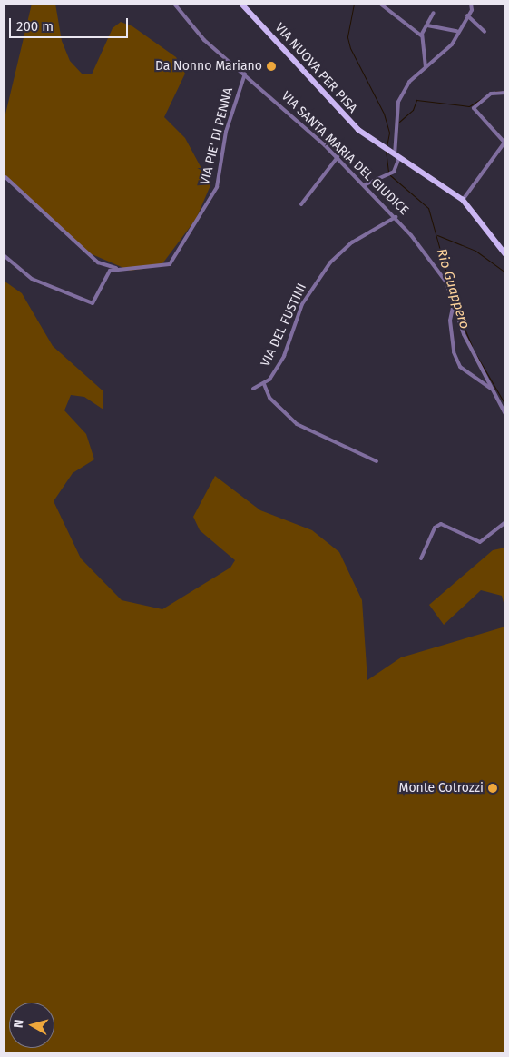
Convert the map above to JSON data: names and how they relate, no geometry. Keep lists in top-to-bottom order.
{
  "streets": {
    "main road": ["VIA NUOVA PER PISA"],
    "street": ["VIA PIE' DI PENNA", "VIA SANTA MARIA DEL GIUDICE", "VIA DEL FUSTINI"]
  },
  "crossings": [
    ["VIA PIE' DI PENNA", "VIA SANTA MARIA DEL GIUDICE"],
    ["VIA SANTA MARIA DEL GIUDICE", "VIA DEL FUSTINI"]
  ],
  "water": ["Rio Guappero"],
  "places": ["Da Nonno Mariano", "Monte Cotrozzi"],
  "scale_bar": "200 m",
  "north": "left"
}
